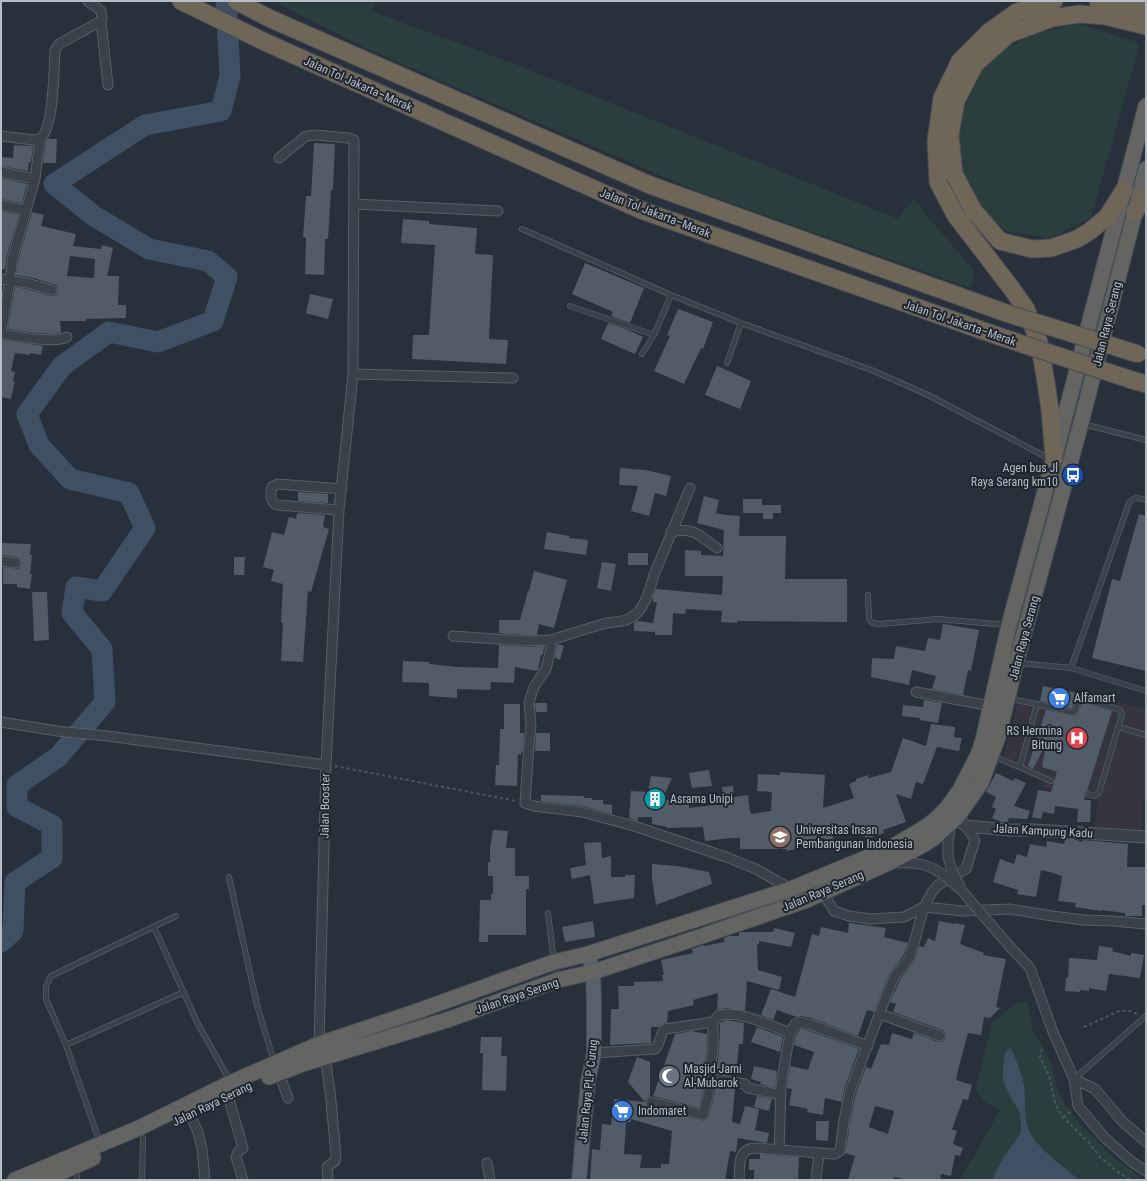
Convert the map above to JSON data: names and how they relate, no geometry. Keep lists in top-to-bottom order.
{
  "streets": {
    "highway": ["Jalan Tol Jakarta–Merak", "Jalan Raya Serang"],
    "main road": ["Jalan Raya PLP Curug"],
    "street": ["Jalan Booster", "Jalan Kampung Kadu"]
  },
  "crossings": [
    ["Jalan Raya Serang", "Jalan Booster"],
    ["Jalan Raya Serang", "Jalan Kampung Kadu"],
    ["Jalan Raya Serang", "Jalan Raya PLP Curug"]
  ],
  "places": {
    "bus stop": ["Agen bus Jl Raya Serang km10"],
    "supermarket": ["Alfamart", "Indomaret"],
    "hospital": ["RS Hermina Bitung"],
    "building": ["Asrama Unipi"],
    "school or university": ["Universitas Insan Pembangunan Indonesia"],
    "mosque": ["Masjid Jami Al-Mubarok"]
  }
}
